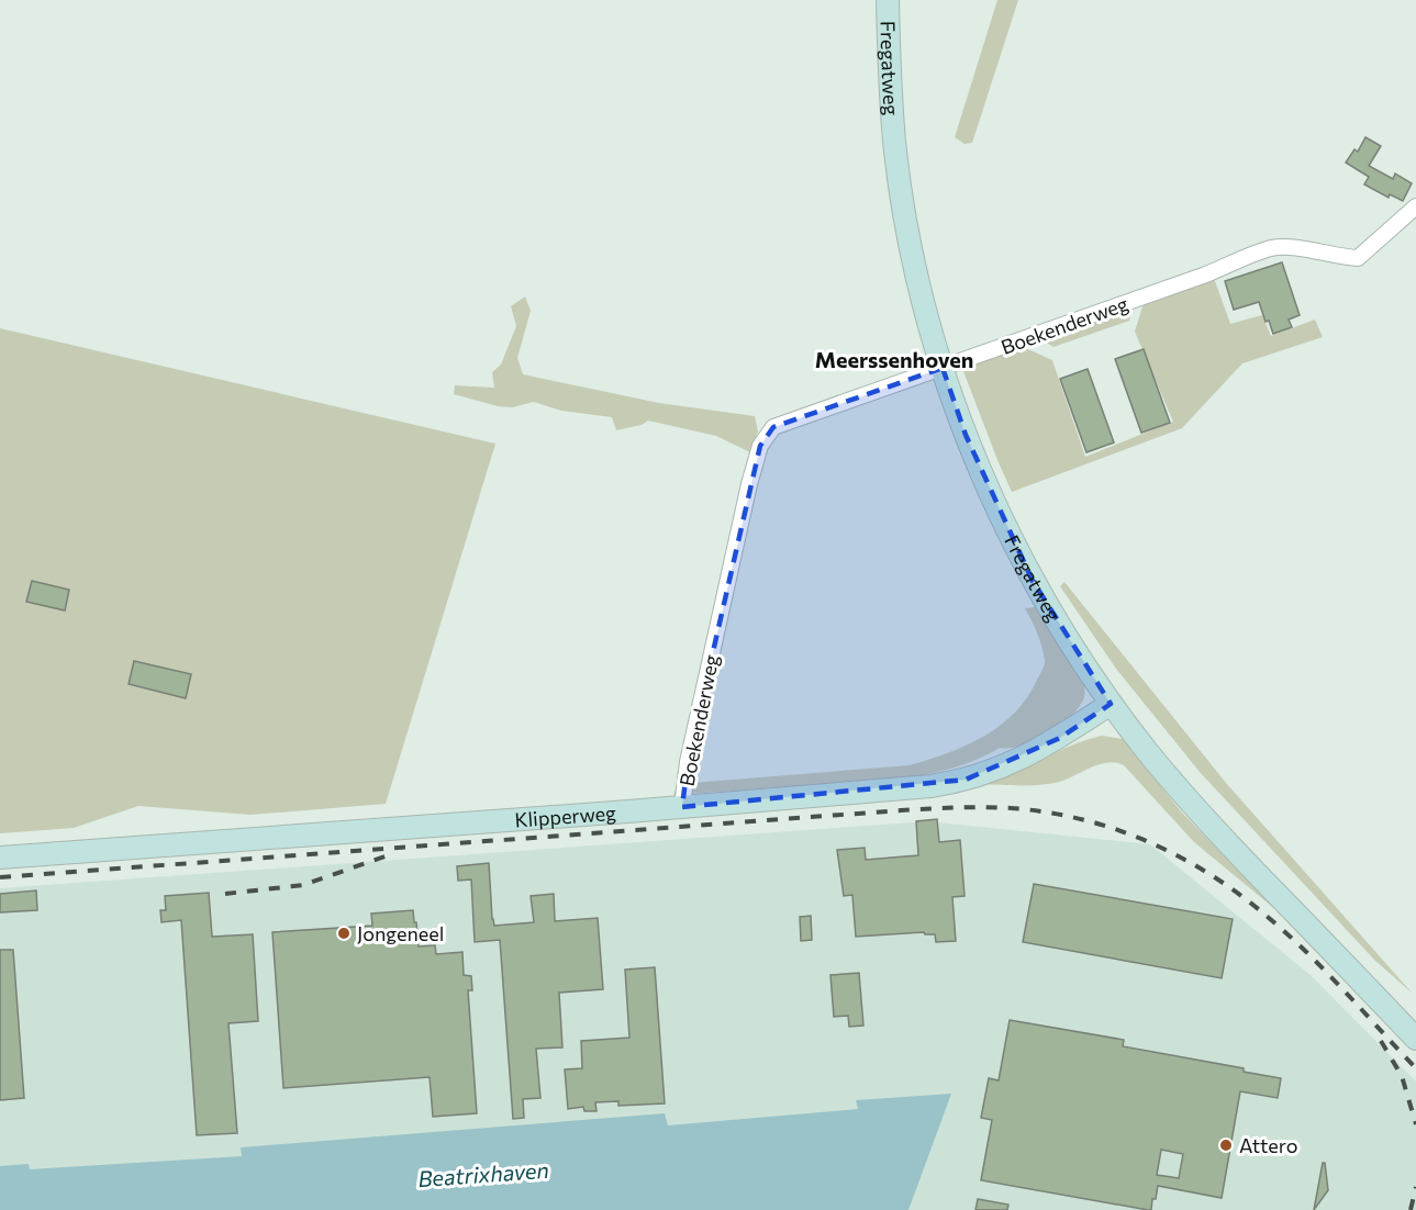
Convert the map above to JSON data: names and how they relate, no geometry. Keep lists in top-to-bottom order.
{
  "streets": {
    "street": ["Fregatweg", "Boekenderweg", "Klipperweg"]
  },
  "crossings": [
    ["Fregatweg", "Boekenderweg"],
    ["Fregatweg", "Klipperweg"],
    ["Boekenderweg", "Klipperweg"]
  ],
  "districts": ["Meerssenhoven"],
  "water": ["Beatrixhaven"],
  "places": ["Jongeneel", "Attero"]
}
